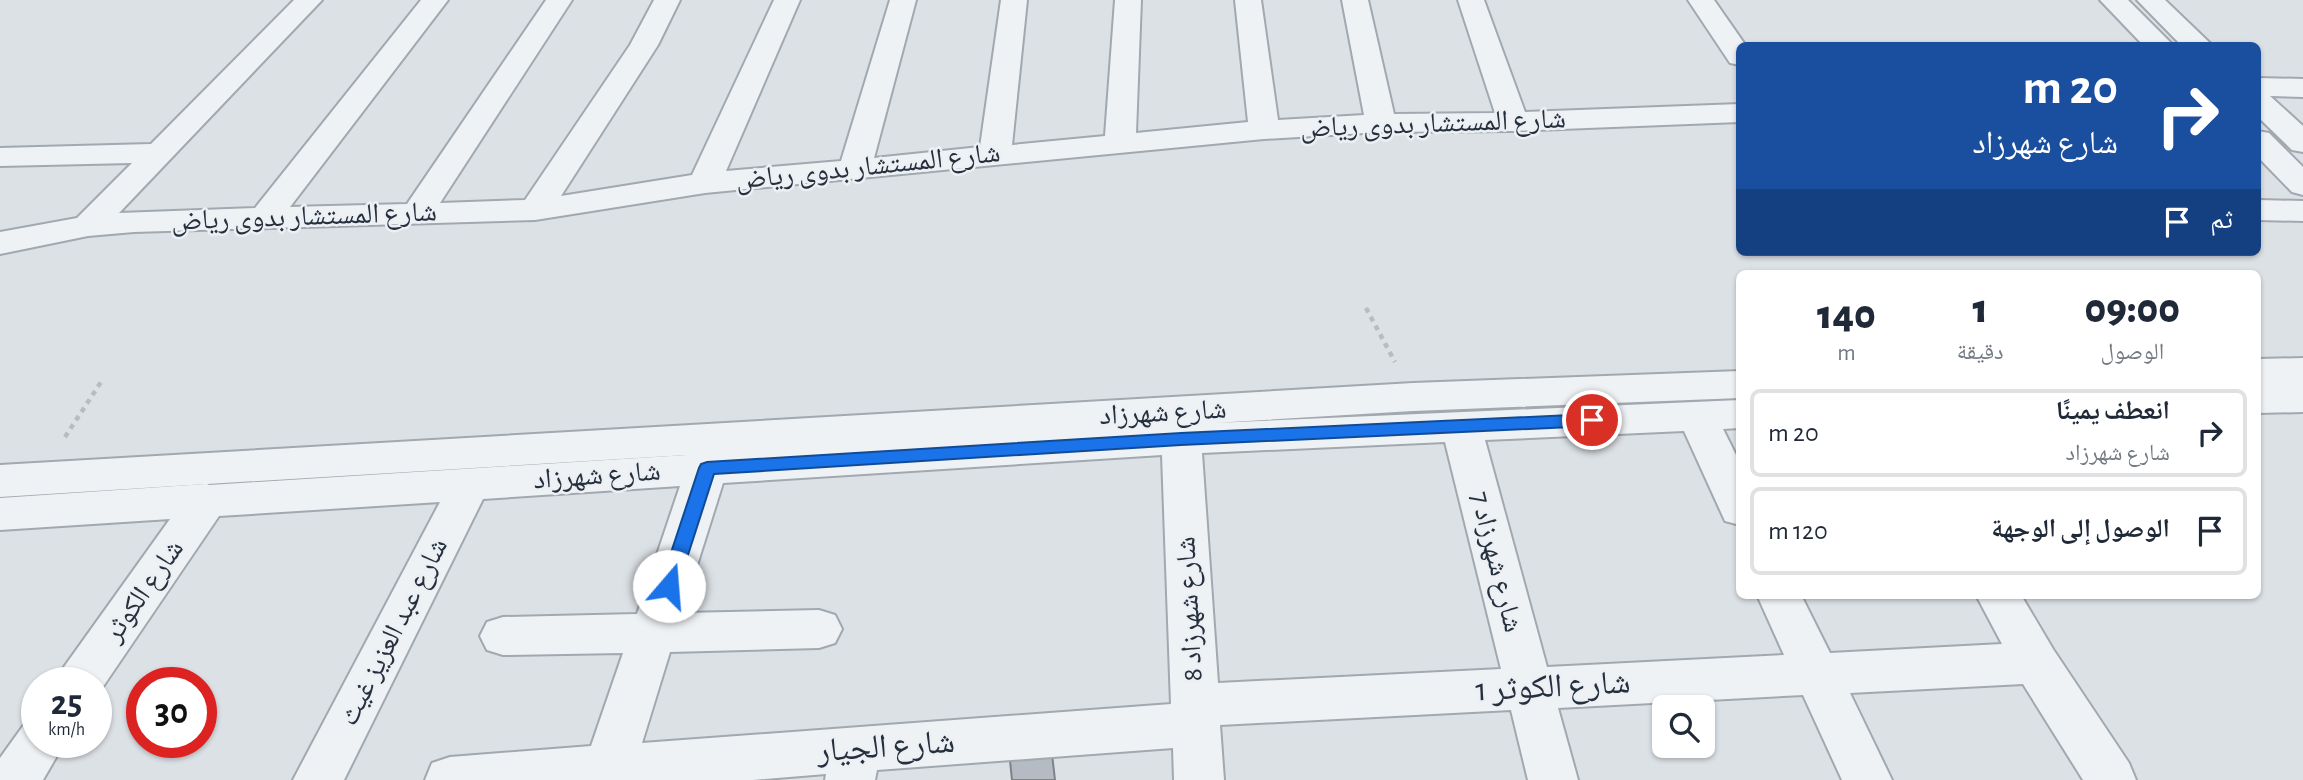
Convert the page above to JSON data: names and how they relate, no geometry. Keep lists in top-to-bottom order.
{
  "streets": {
    "street": [
      "شارع المستشار بدوى رياض",
      "شارع شهرزاد",
      "شارع شهرزاد 7",
      "شارع الكوثر",
      "شارع شهرزاد 8",
      "شارع عبد العزيز غيث",
      "شارع الكوثر 1",
      "شارع الجيار"
    ]
  },
  "crossings": [
    ["شارع شهرزاد", "شارع شهرزاد 7"],
    ["شارع شهرزاد", "شارع الكوثر"],
    ["شارع شهرزاد", "شارع شهرزاد 8"],
    ["شارع شهرزاد", "شارع عبد العزيز غيث"],
    ["شارع شهرزاد 7", "شارع الكوثر 1"],
    ["شارع شهرزاد 8", "شارع الكوثر 1"],
    ["شارع شهرزاد 8", "شارع الجيار"],
    ["شارع الكوثر 1", "شارع الجيار"]
  ],
  "page": {
    "turn": ["20 m", "شارع شهرزاد"],
    "then": "ثم",
    "eta": [
      "09:00",
      "الوصول",
      "1",
      "دقيقة",
      "140",
      "m"
    ],
    "list": [
      {
        "name": "انعطف يمينًا",
        "note": "شارع شهرزاد",
        "value": "20 m"
      },
      {
        "name": "الوصول إلى الوجهة",
        "value": "120 m"
      }
    ],
    "speed": "25 km/h",
    "limit": "30"
  }
}
